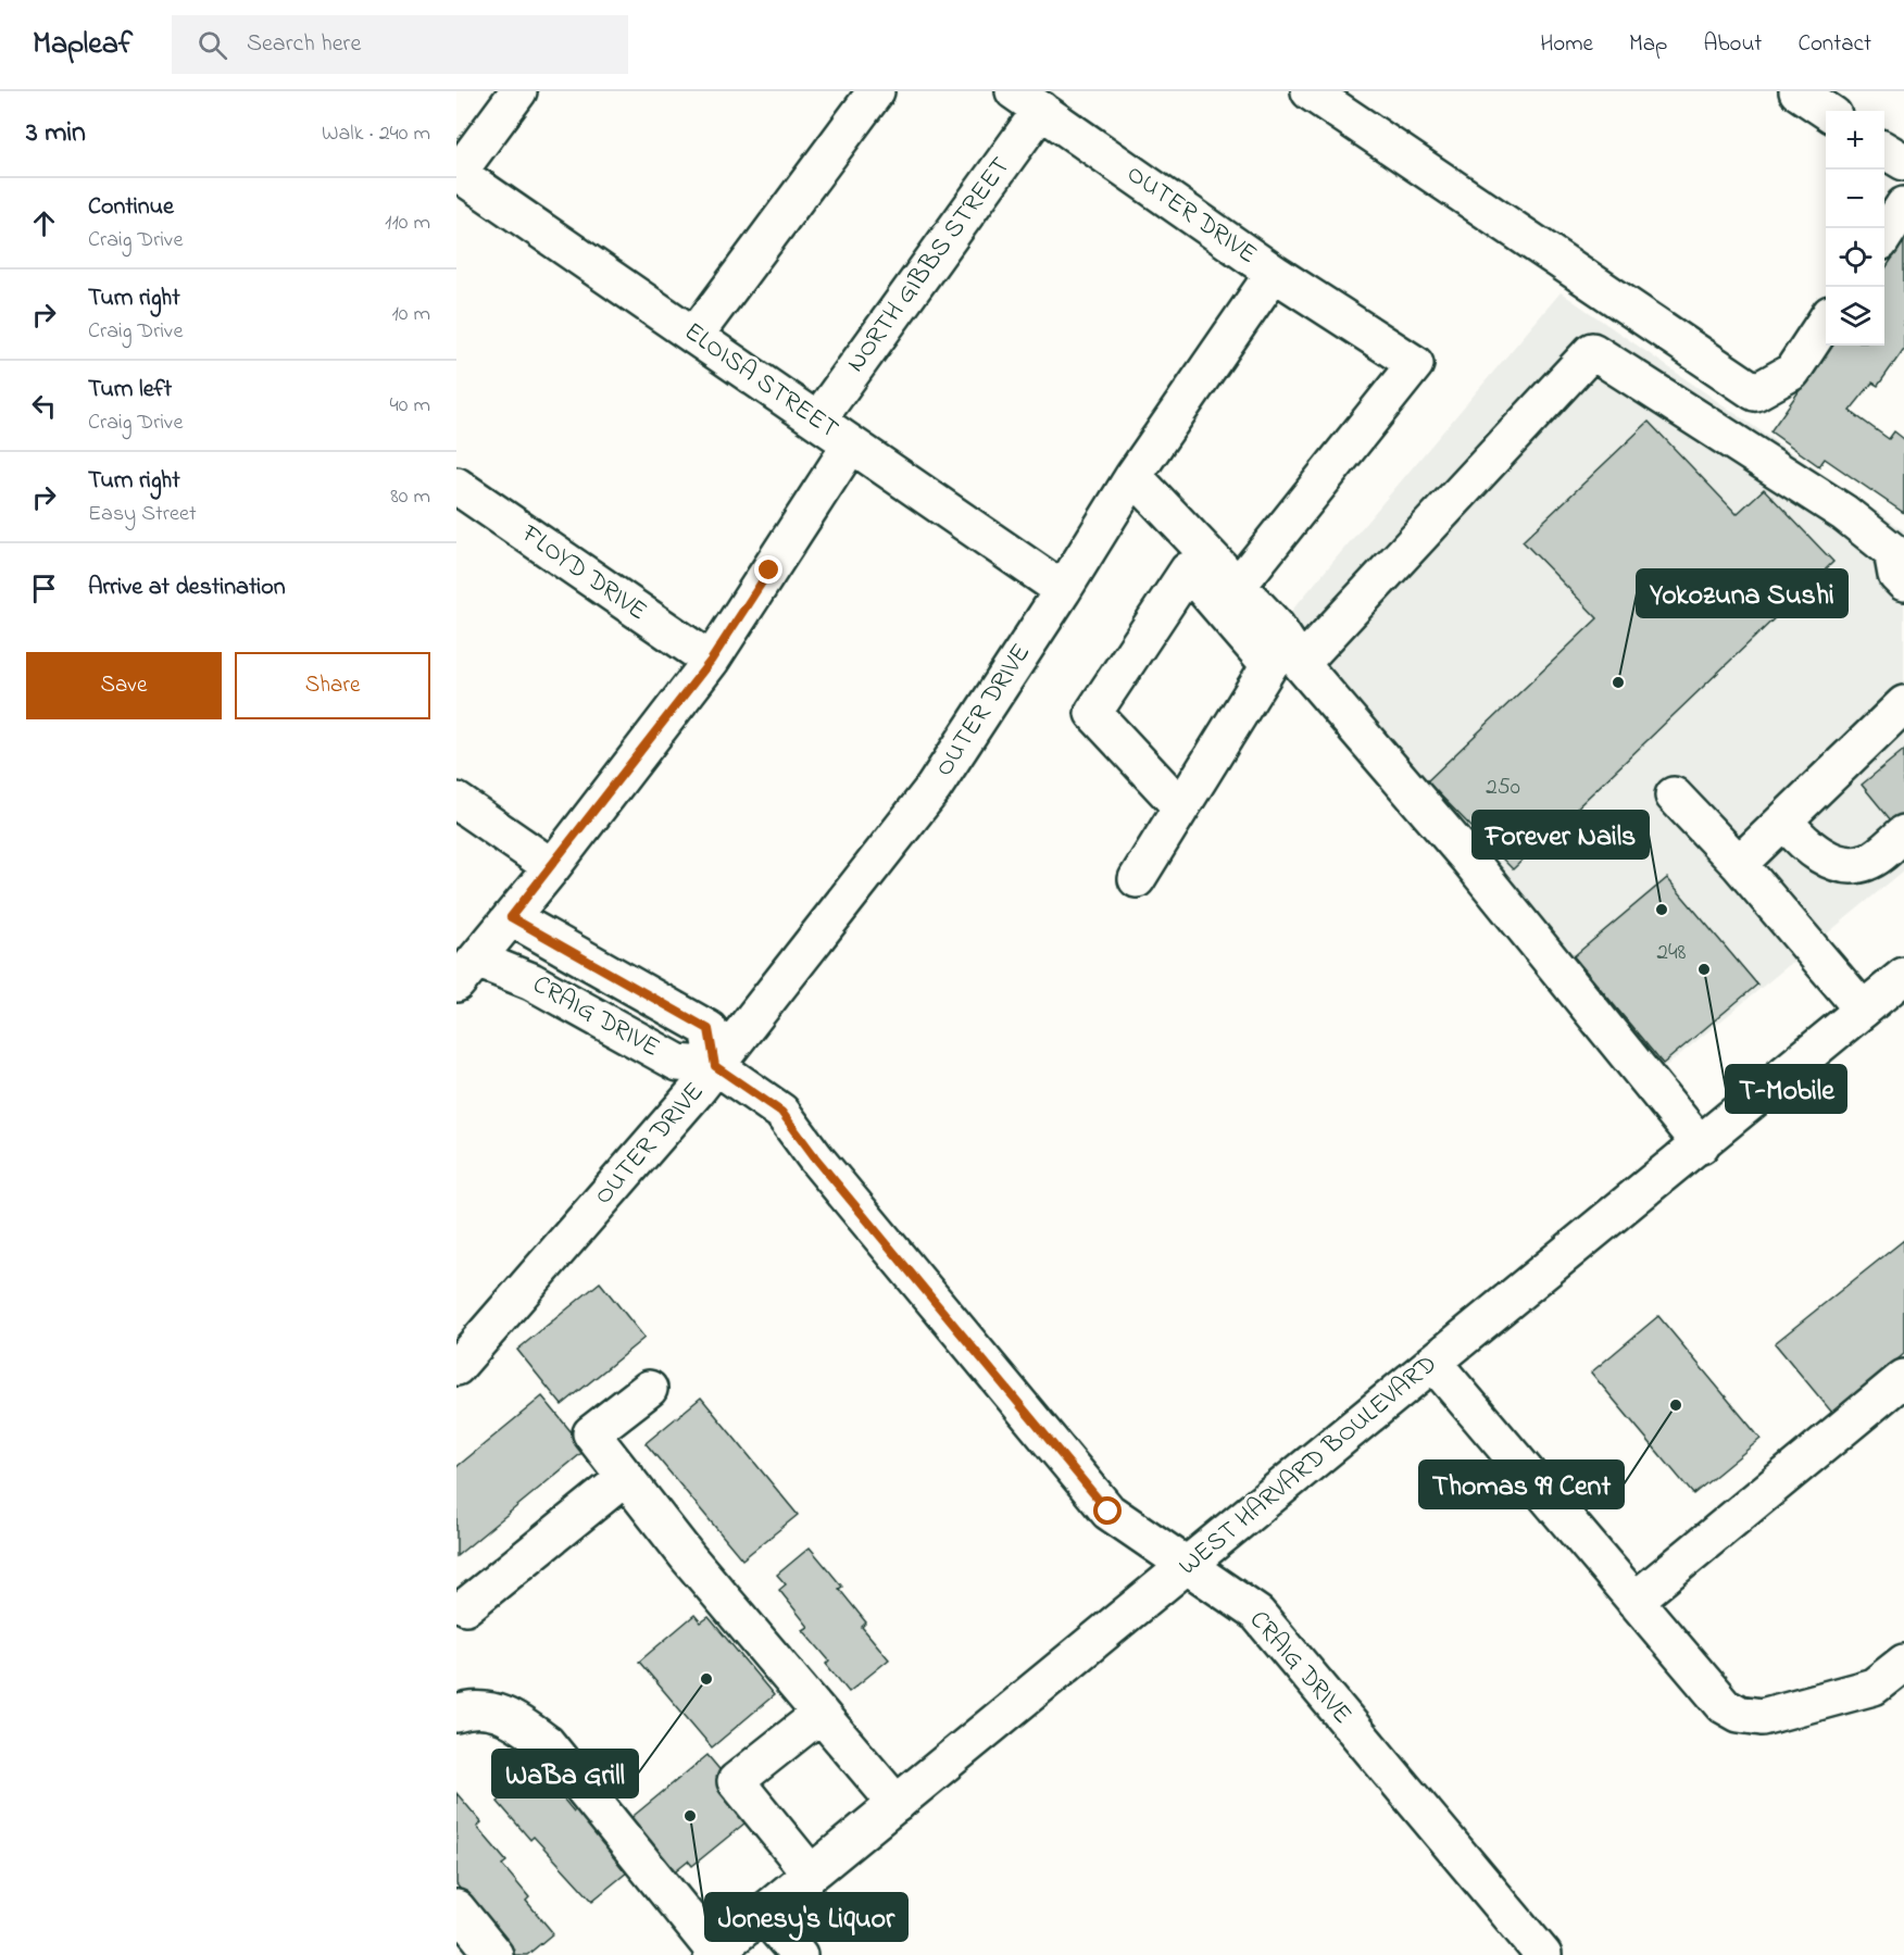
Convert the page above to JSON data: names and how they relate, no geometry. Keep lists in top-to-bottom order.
{
  "streets": {
    "main road": [
      "OUTER DRIVE",
      "NORTH GIBBS STREET",
      "ELOISA STREET",
      "FLOYD DRIVE",
      "CRAIG DRIVE",
      "WEST HARVARD BOULEVARD"
    ]
  },
  "crossings": [
    ["OUTER DRIVE", "NORTH GIBBS STREET"],
    ["OUTER DRIVE", "ELOISA STREET"],
    ["OUTER DRIVE", "CRAIG DRIVE"],
    ["NORTH GIBBS STREET", "ELOISA STREET"],
    ["CRAIG DRIVE", "WEST HARVARD BOULEVARD"]
  ],
  "places": [
    "Yokozuna Sushi",
    "Forever Nails",
    "T-Mobile",
    "Thomas 99 Cent",
    "WaBa Grill",
    "Jonesy's Liquor"
  ],
  "house_numbers": ["250", "248"],
  "page": {
    "header": "Mapleaf",
    "search": "Search here",
    "nav": [
      "Home",
      "Map",
      "About",
      "Contact"
    ],
    "heading": ["3 min", "Walk · 240 m"],
    "map_buttons": ["+", "−"],
    "list": [
      ["Continue", "Craig Drive", "110 m"],
      ["Turn right", "Craig Drive", "10 m"],
      ["Turn left", "Craig Drive", "40 m"],
      ["Turn right", "Easy Street", "80 m"],
      "Arrive at destination"
    ],
    "buttons": ["Save", "Share"]
  }
}
